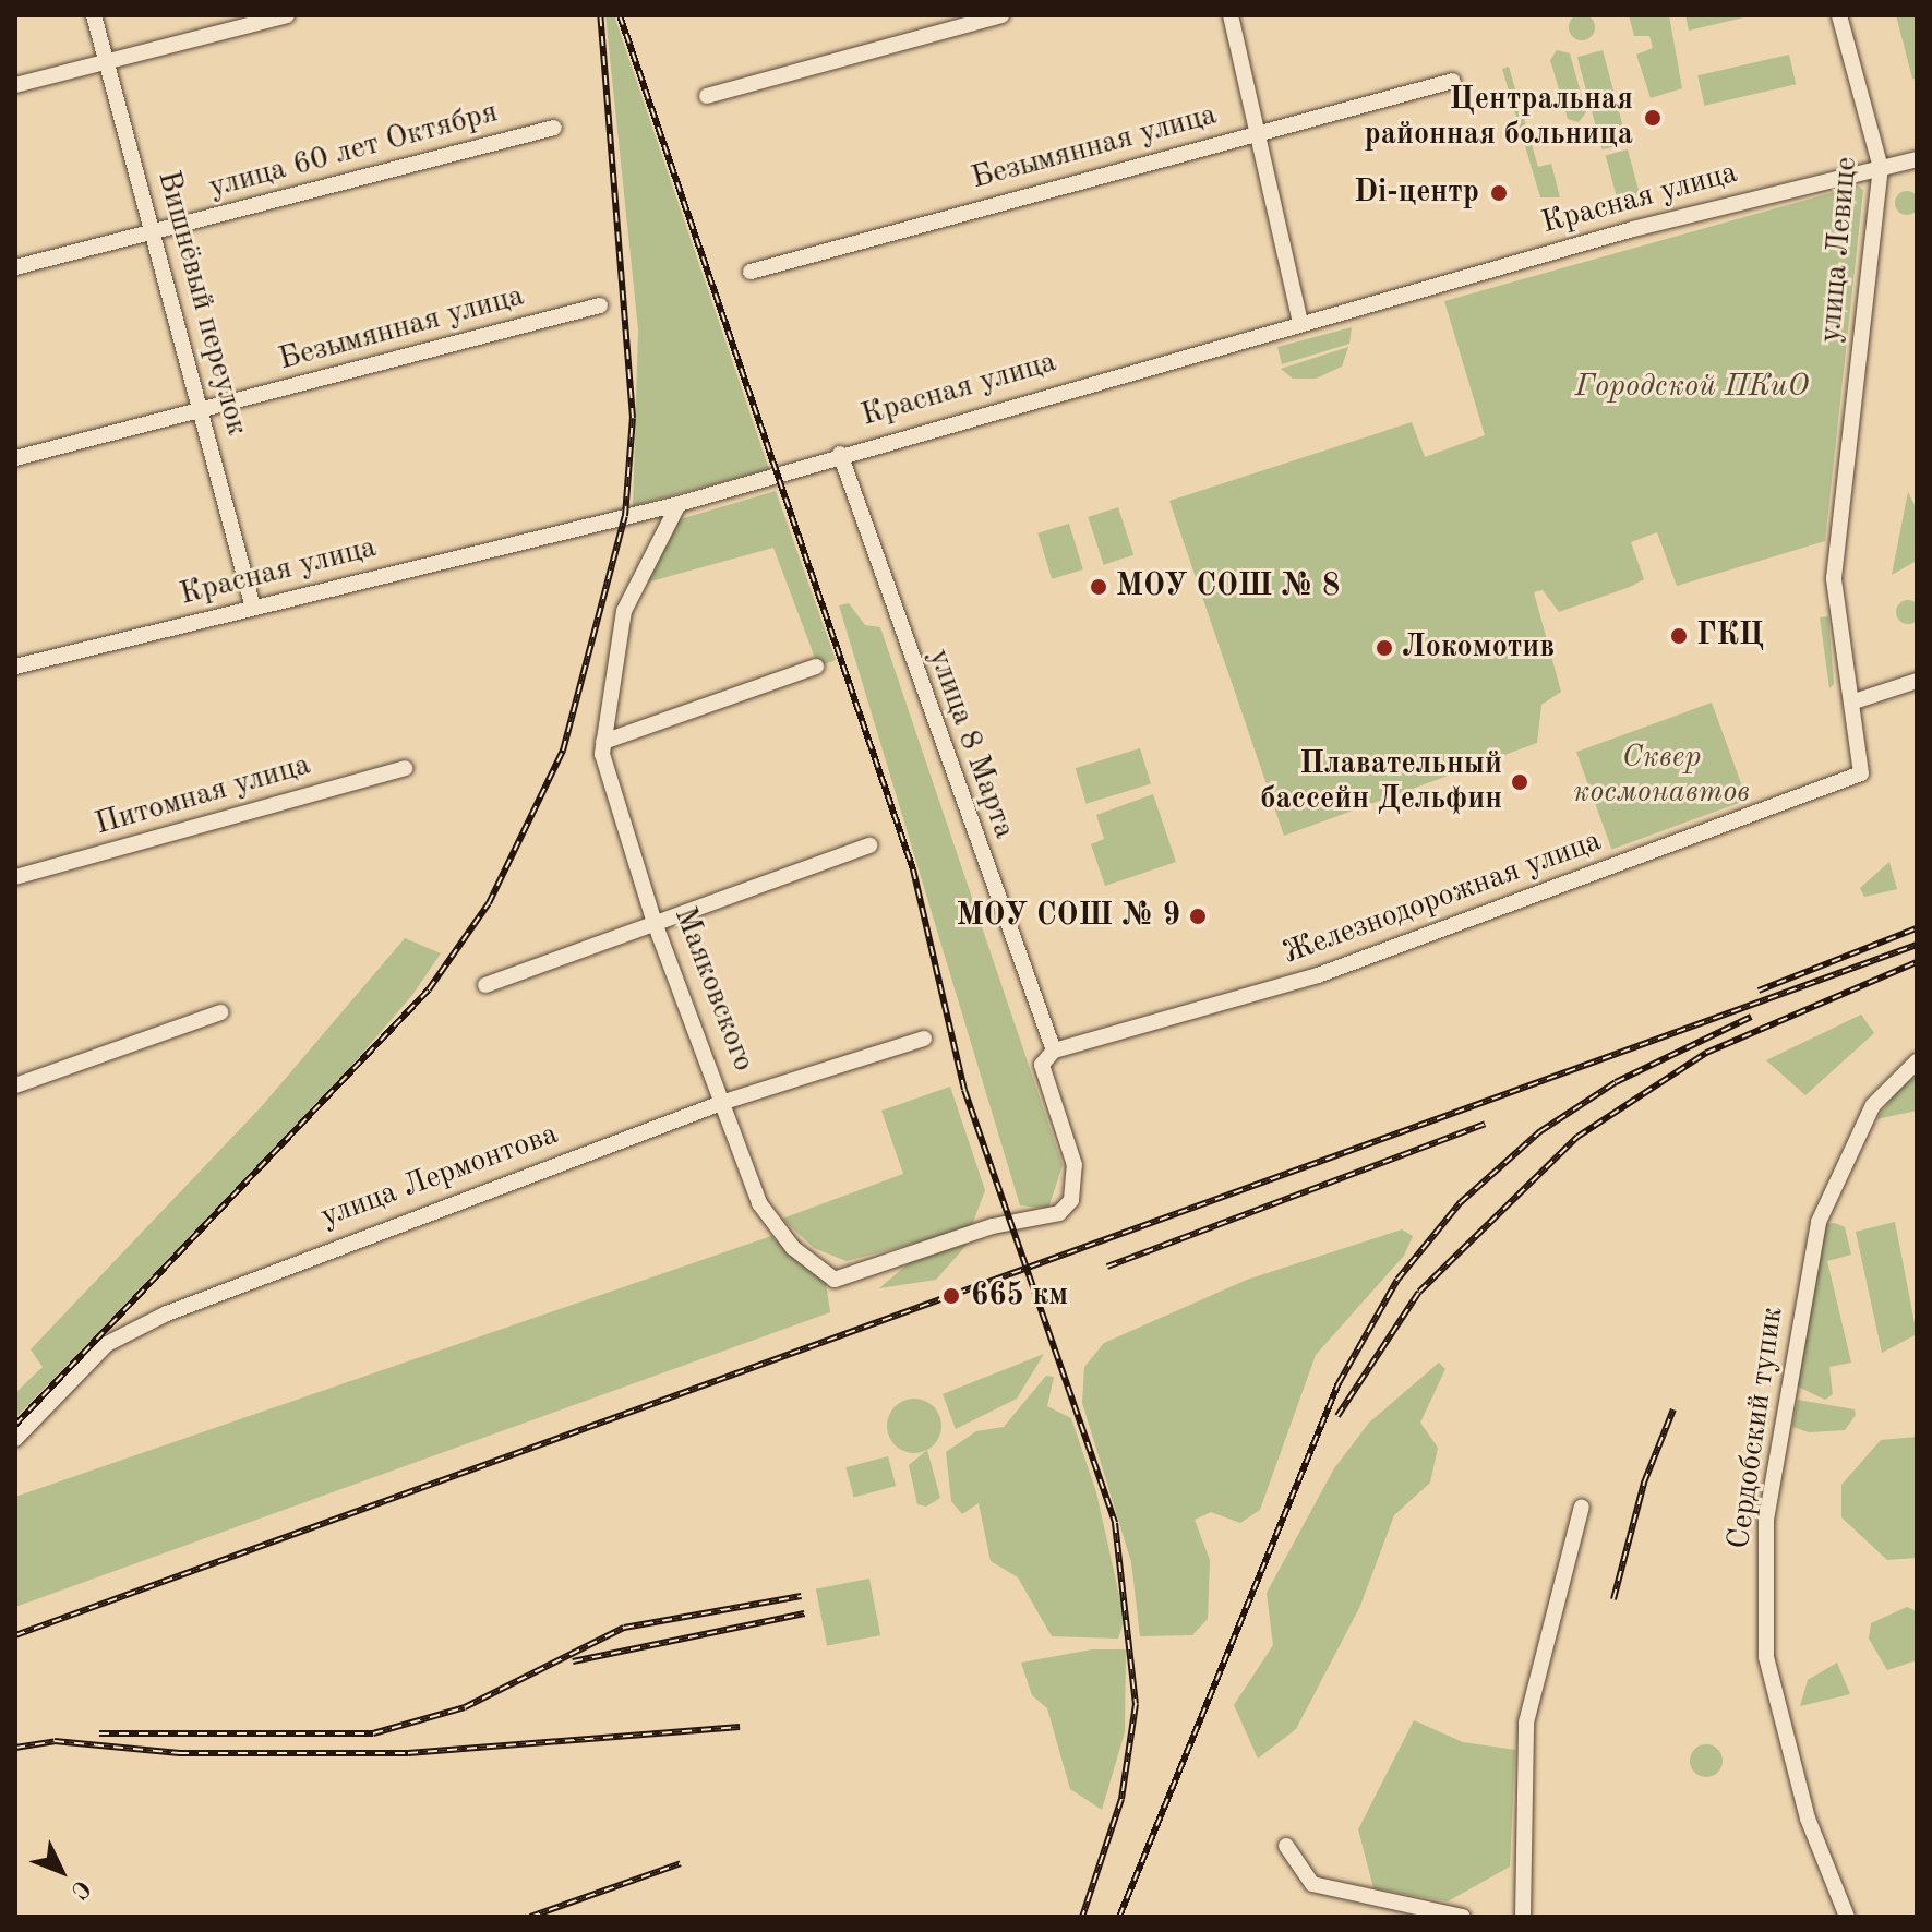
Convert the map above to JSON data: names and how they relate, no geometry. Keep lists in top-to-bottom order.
{
  "streets": {
    "street": [
      "Безымянная улица",
      "улица 60 лет Октября",
      "Красная улица",
      "улица Левице",
      "Вишнёвый переулок",
      "улица 8 Марта",
      "Питомная улица",
      "Железнодорожная улица",
      "Маяковского",
      "улица Лермонтова",
      "Сердобский тупик"
    ]
  },
  "crossings": [
    ["Безымянная улица", "Вишнёвый переулок"],
    ["улица 60 лет Октября", "Вишнёвый переулок"],
    ["Красная улица", "улица Левице"],
    ["Красная улица", "Вишнёвый переулок"],
    ["Красная улица", "улица 8 Марта"],
    ["Красная улица", "Маяковского"],
    ["улица Левице", "Железнодорожная улица"],
    ["улица 8 Марта", "Железнодорожная улица"],
    ["улица 8 Марта", "Маяковского"],
    ["Железнодорожная улица", "Маяковского"],
    ["Маяковского", "улица Лермонтова"]
  ],
  "parks": ["Городской ПКиО", "Сквер космонавтов"],
  "places": [
    "Центральная районная больница",
    "Di-центр",
    "МОУ СОШ № 8",
    "ГКЦ",
    "Локомотив",
    "Плавательный бассейн Дельфин",
    "МОУ СОШ № 9",
    "665 км"
  ],
  "north": "bottom right"
}
